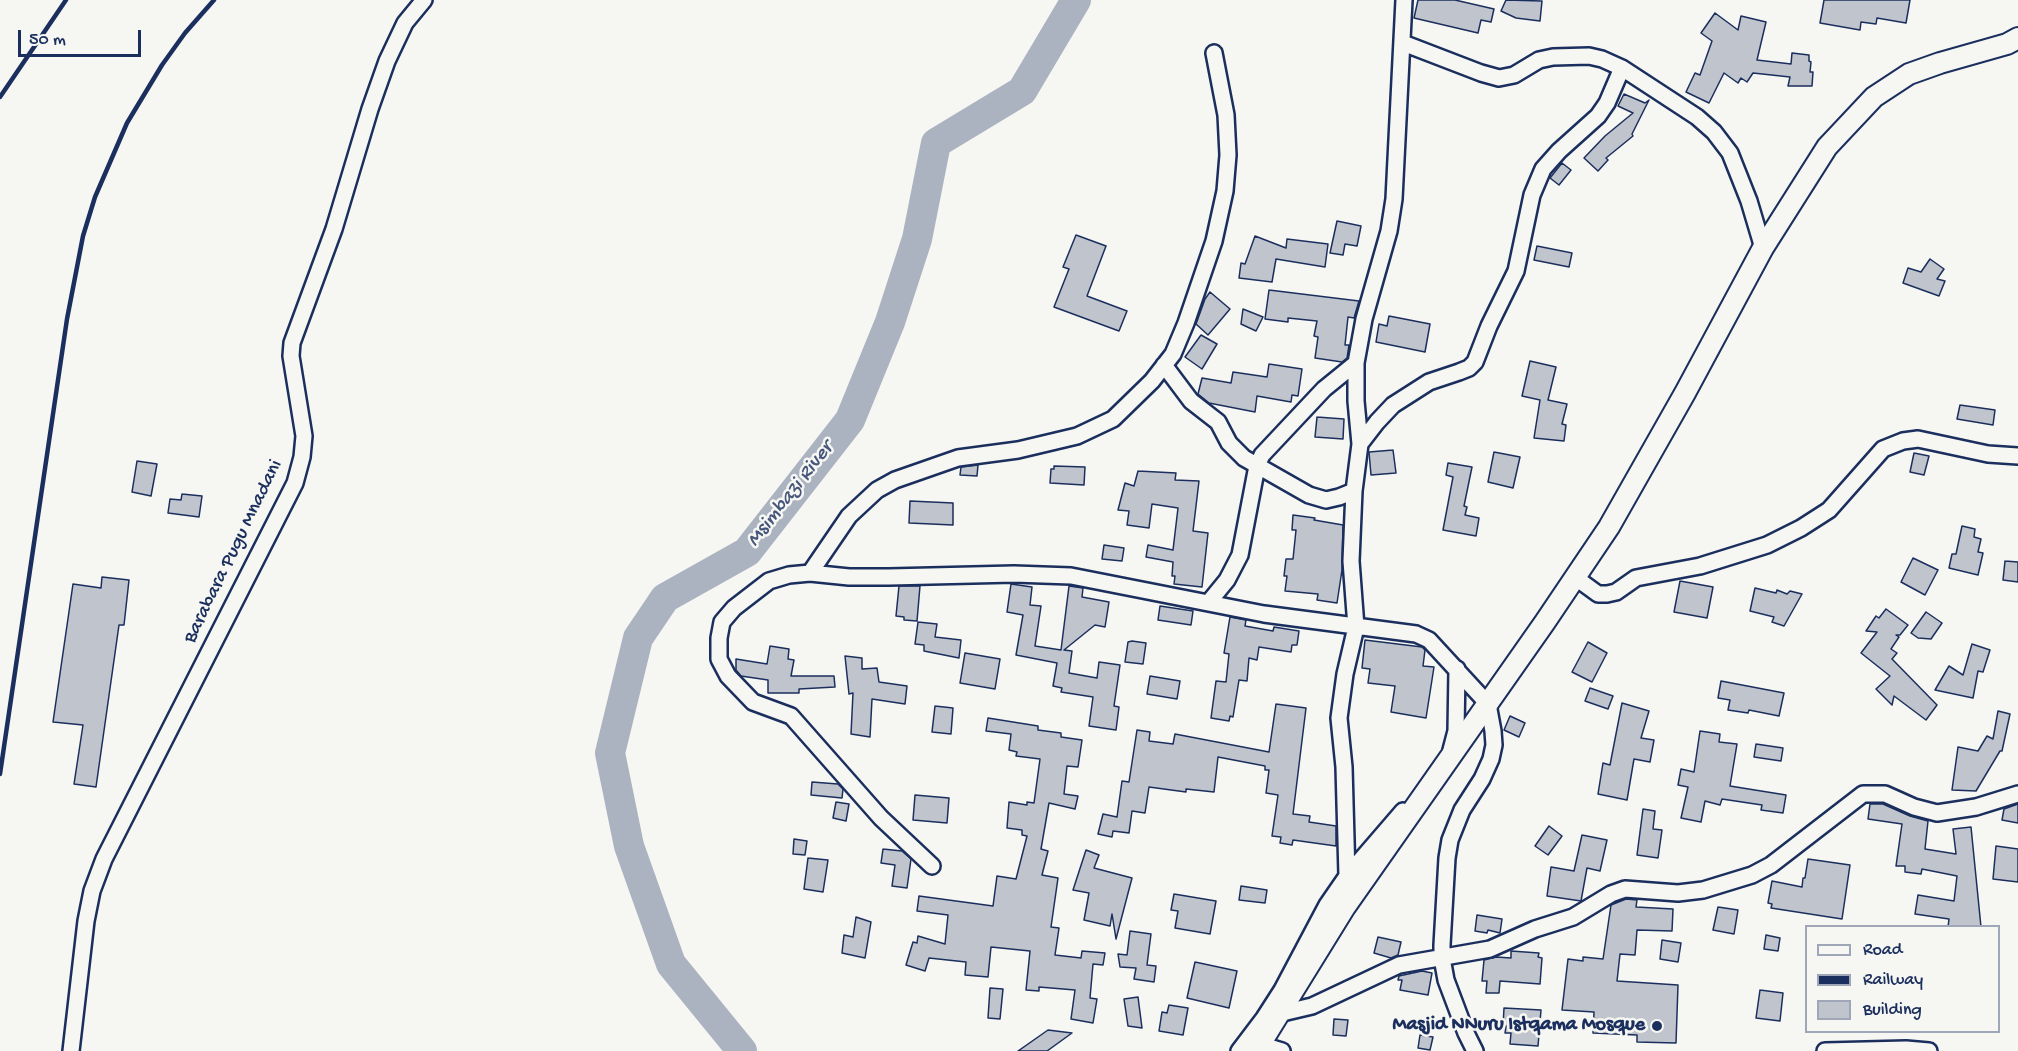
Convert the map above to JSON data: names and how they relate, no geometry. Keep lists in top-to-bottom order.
{
  "streets": {
    "street": ["Barabara Pugu Mnadani"]
  },
  "water": ["Msimbazi River"],
  "places": ["Masjid NNuru Istqama Mosque"],
  "legend": ["Road", "Railway", "Building"],
  "scale_bar": "50 m"
}
